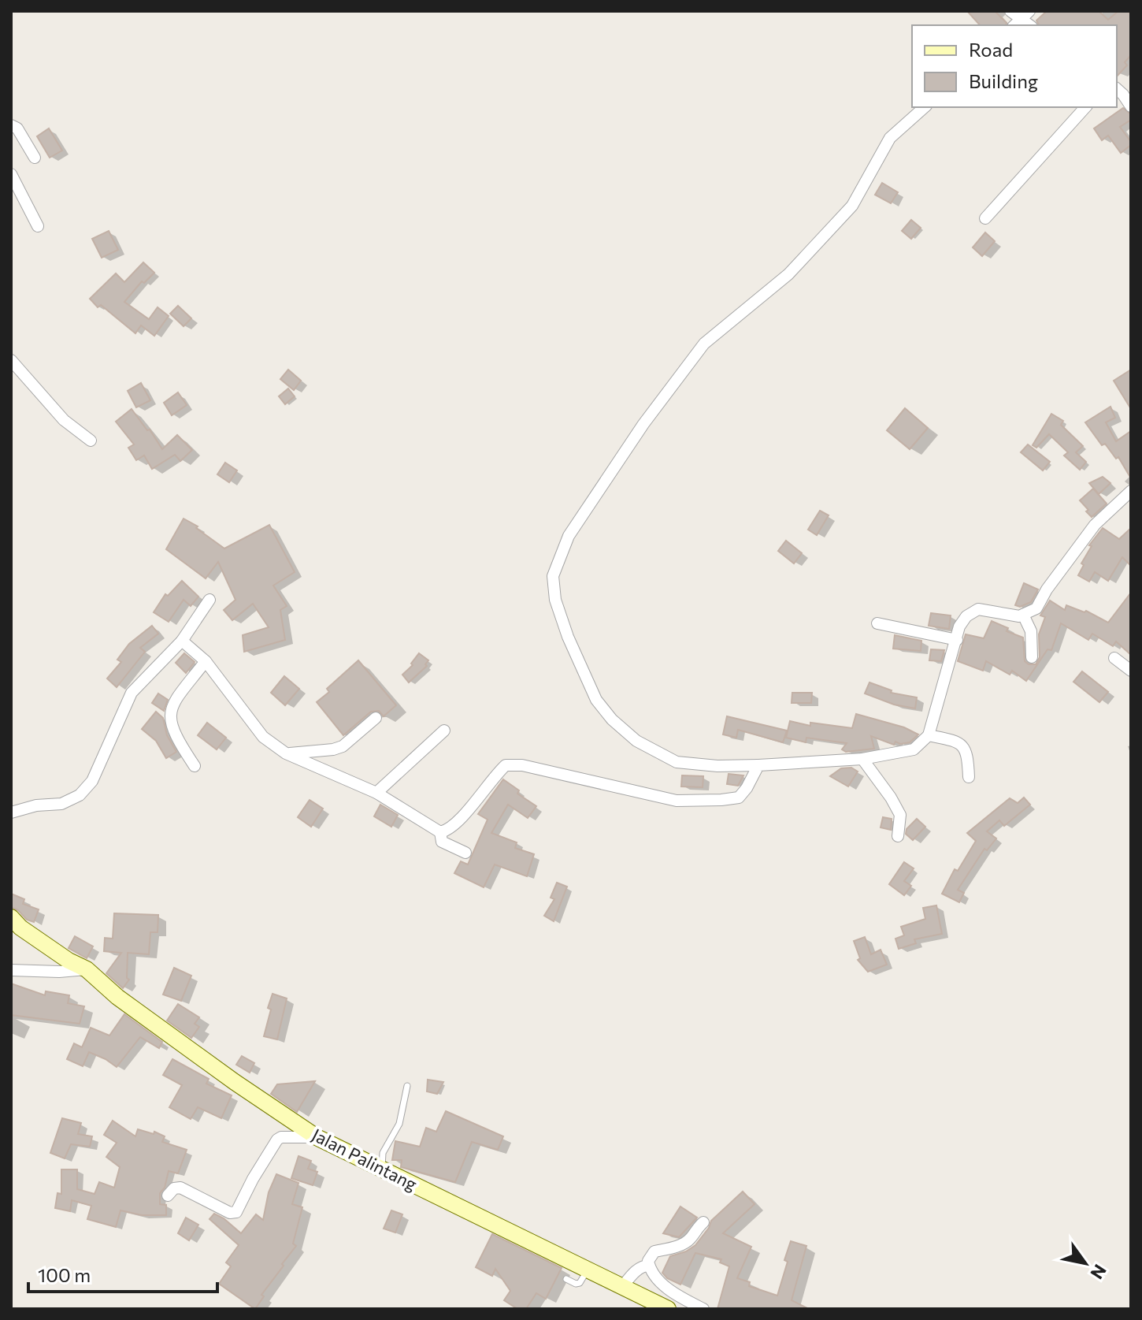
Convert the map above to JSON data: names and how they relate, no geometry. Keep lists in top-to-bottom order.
{
  "streets": {
    "street": ["Jalan Palintang"]
  },
  "legend": ["Road", "Building"],
  "scale_bar": "100 m",
  "north": "bottom right"
}
